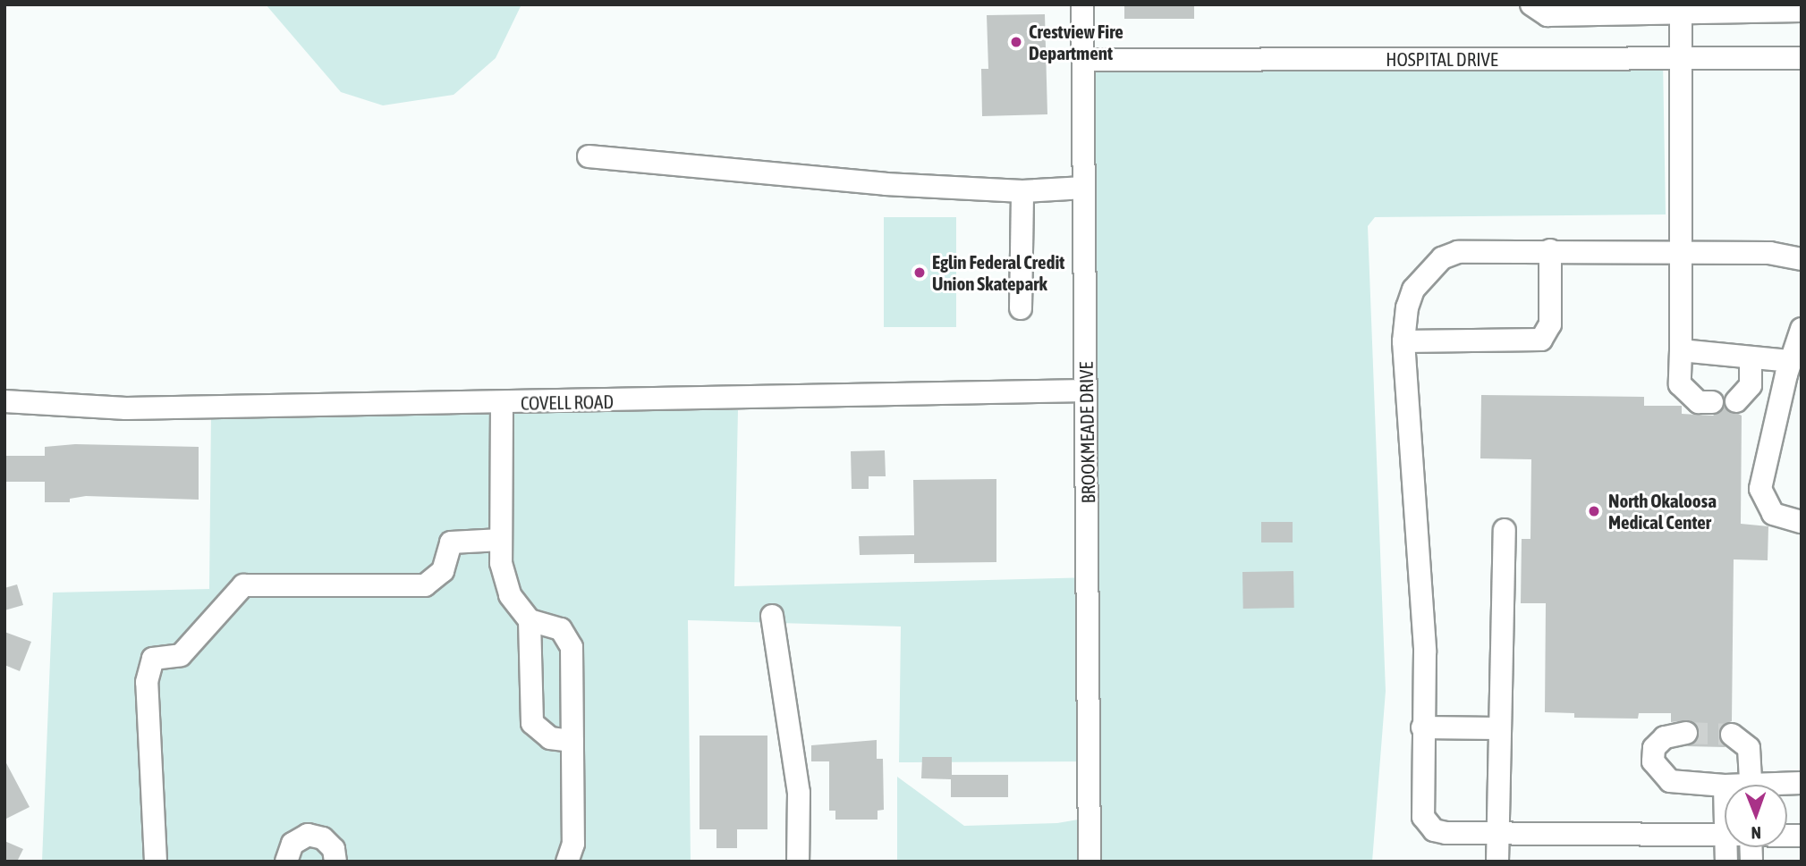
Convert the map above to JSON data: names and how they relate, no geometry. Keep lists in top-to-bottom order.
{
  "streets": {
    "street": ["HOSPITAL DRIVE", "COVELL ROAD", "BROOKMEADE DRIVE"]
  },
  "crossings": [
    ["HOSPITAL DRIVE", "BROOKMEADE DRIVE"],
    ["COVELL ROAD", "BROOKMEADE DRIVE"]
  ],
  "places": ["Crestview Fire Department", "Eglin Federal Credit Union Skatepark", "North Okaloosa Medical Center"],
  "north": "bottom"
}
